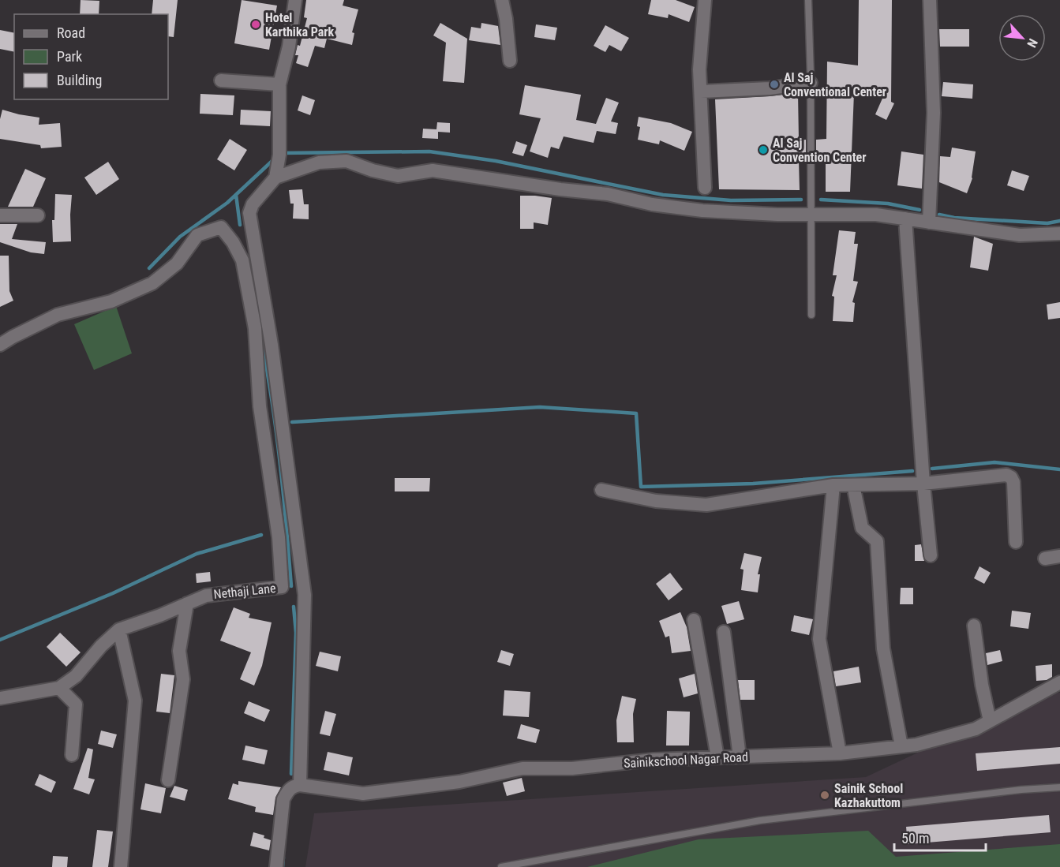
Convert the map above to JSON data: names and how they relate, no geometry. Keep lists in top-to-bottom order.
{
  "streets": {
    "street": ["Nethaji Lane", "Sainikschool Nagar Road"]
  },
  "places": [
    "Hotel Karthika Park",
    "Al Saj Conventional Center",
    "Al Saj Convention Center",
    "Sainik School Kazhakuttom"
  ],
  "legend": ["Road", "Park", "Building"],
  "scale_bar": "50 m",
  "north": "bottom right"
}
